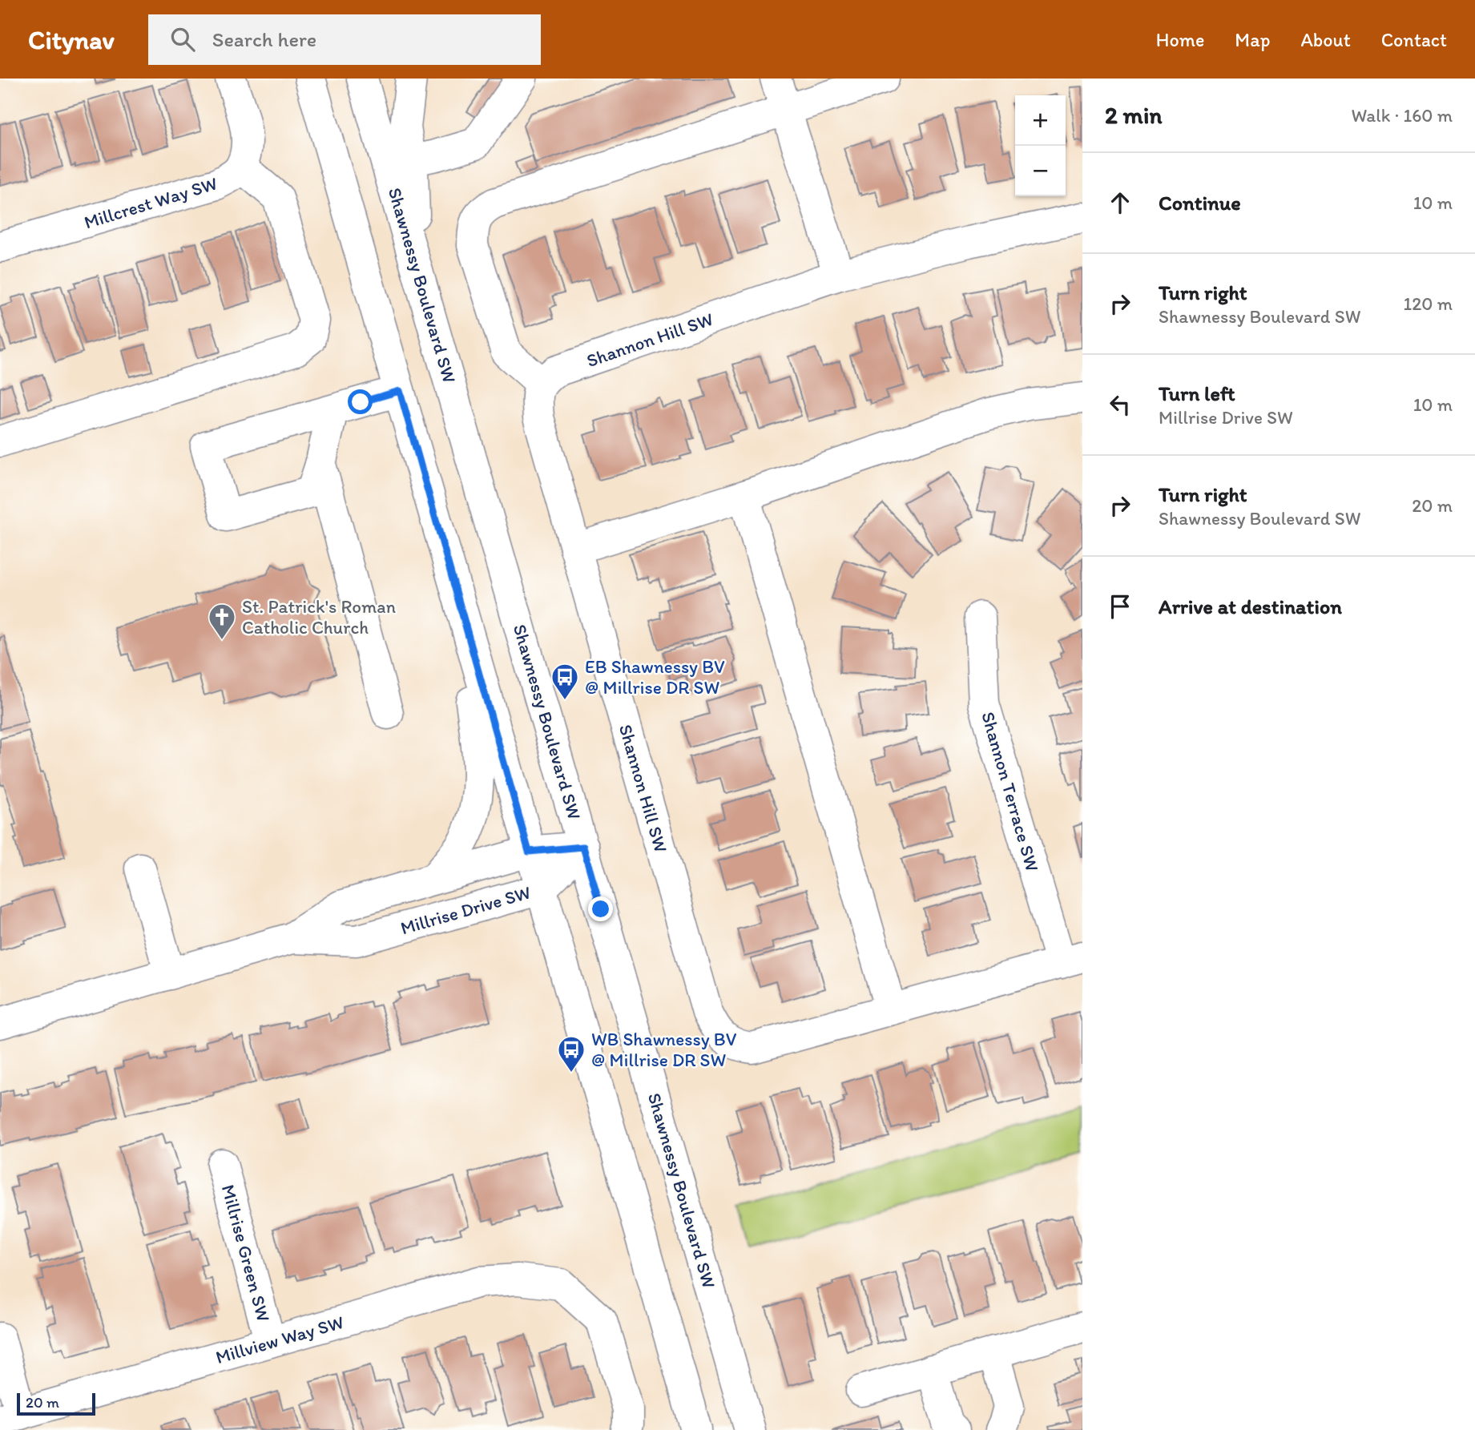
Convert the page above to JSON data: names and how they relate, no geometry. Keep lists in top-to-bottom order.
{
  "streets": {
    "street": [
      "Millcrest Way SW",
      "Shawnessy Boulevard SW",
      "Shannon Hill SW",
      "Shannon Terrace SW",
      "Millrise Drive SW",
      "Millrise Green SW",
      "Millview Way SW"
    ]
  },
  "crossings": [
    ["Shawnessy Boulevard SW", "Millrise Drive SW"],
    ["Shannon Hill SW", "Shannon Terrace SW"],
    ["Millrise Green SW", "Millview Way SW"]
  ],
  "places": {
    "church": ["St. Patrick's Roman Catholic Church"],
    "bus stop": ["EB Shawnessy BV @ Millrise DR SW", "WB Shawnessy BV @ Millrise DR SW"]
  },
  "scale_bar": "20 m",
  "page": {
    "header": "Citynav",
    "search": "Search here",
    "nav": [
      "Home",
      "Map",
      "About",
      "Contact"
    ],
    "heading": ["2 min", "Walk · 160 m"],
    "map_buttons": ["+", "−"],
    "list": [
      ["Continue", "10 m"],
      ["Turn right", "Shawnessy Boulevard SW", "120 m"],
      ["Turn left", "Millrise Drive SW", "10 m"],
      ["Turn right", "Shawnessy Boulevard SW", "20 m"],
      "Arrive at destination"
    ],
    "scale": "20 m"
  }
}
